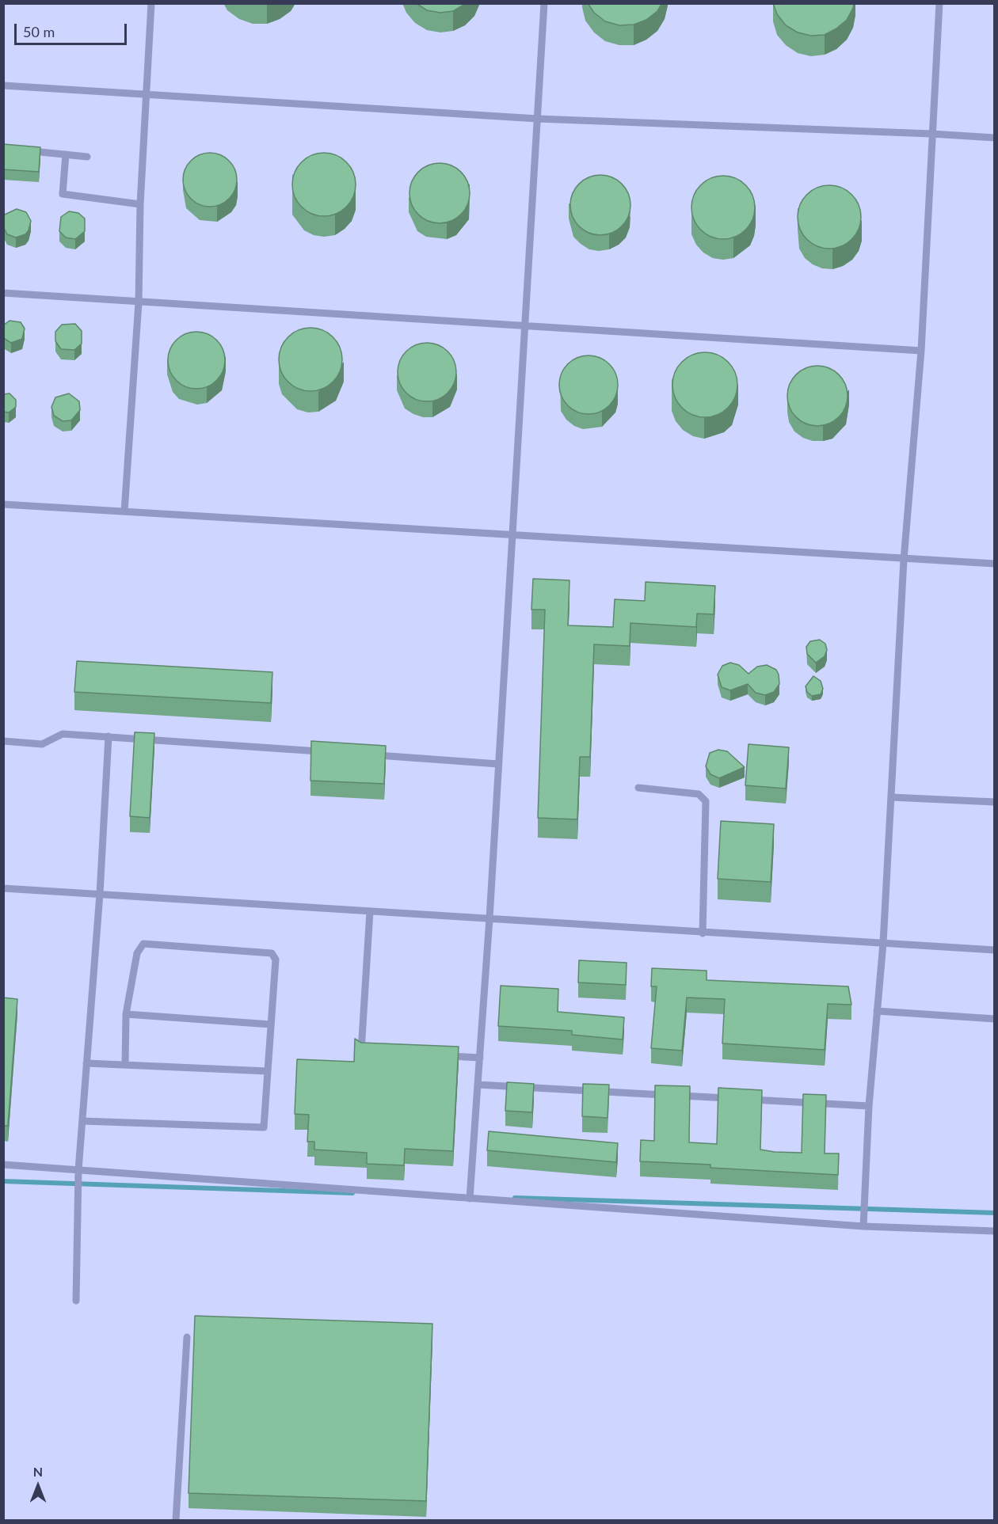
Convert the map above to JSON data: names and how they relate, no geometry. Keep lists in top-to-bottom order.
{
  "scale_bar": "50 m",
  "north": "top"
}
